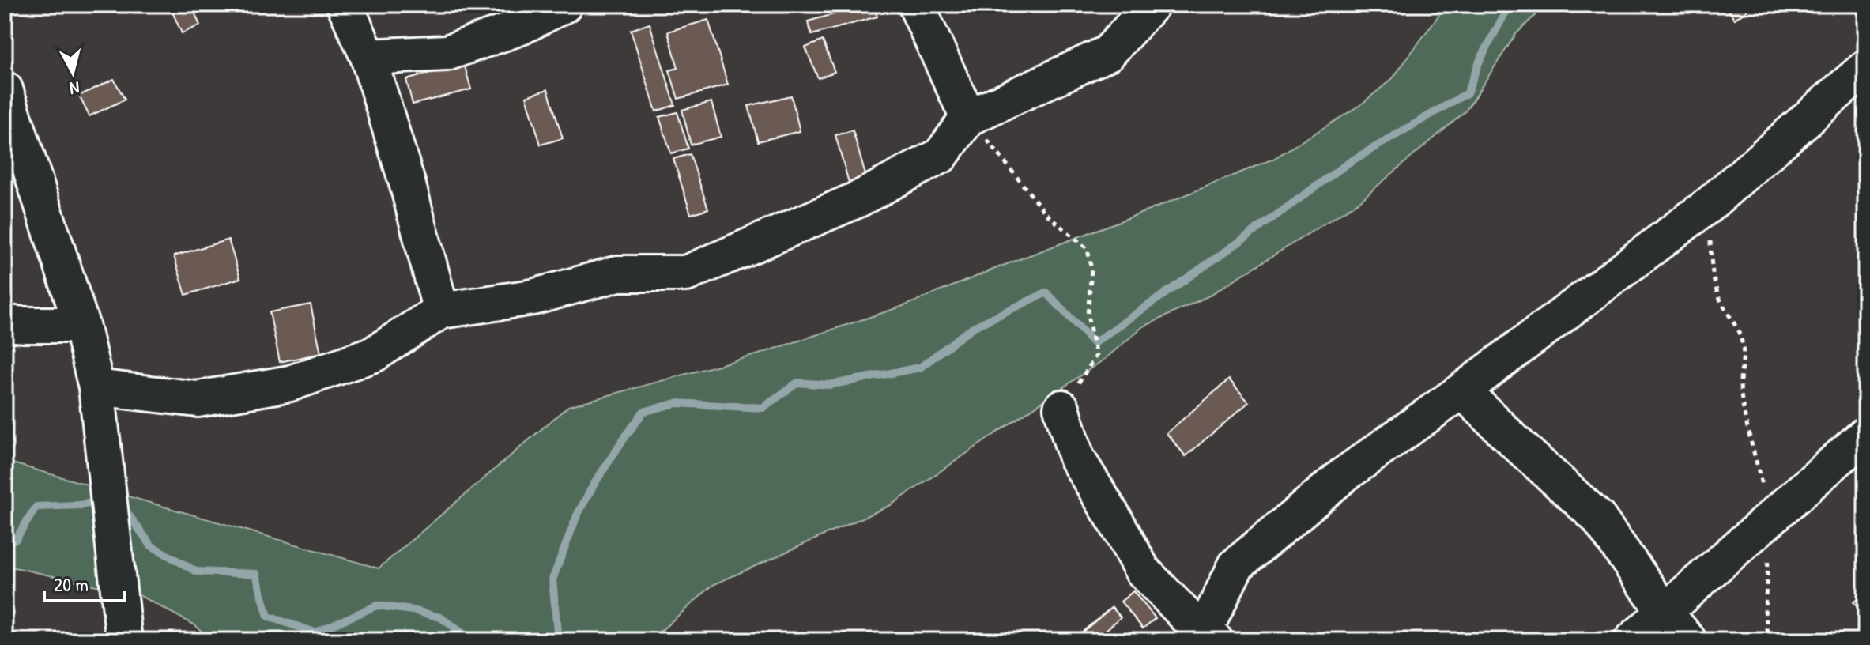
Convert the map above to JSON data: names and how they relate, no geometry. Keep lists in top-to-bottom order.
{
  "scale_bar": "20 m",
  "north": "bottom"
}
